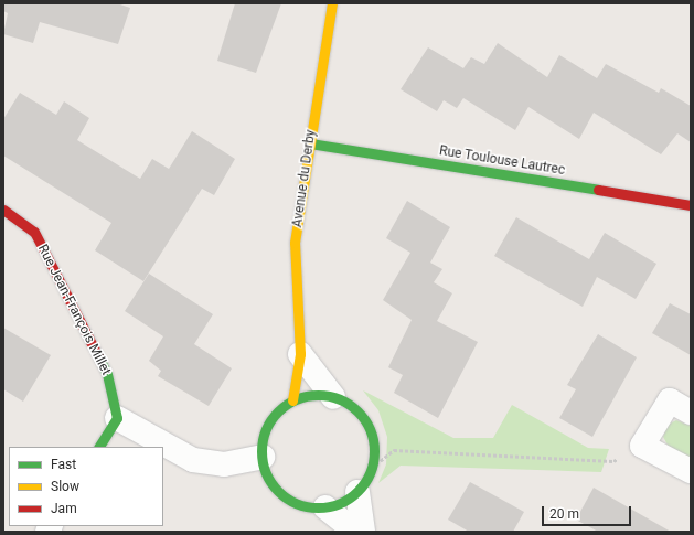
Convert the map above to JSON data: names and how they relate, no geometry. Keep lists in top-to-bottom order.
{
  "streets": {
    "street": ["Rue Toulouse Lautrec", "Avenue du Derby", "Rue Jean-François Millet"]
  },
  "crossings": [
    ["Rue Toulouse Lautrec", "Avenue du Derby"]
  ],
  "legend": ["Fast", "Slow", "Jam"],
  "scale_bar": "20 m"
}
